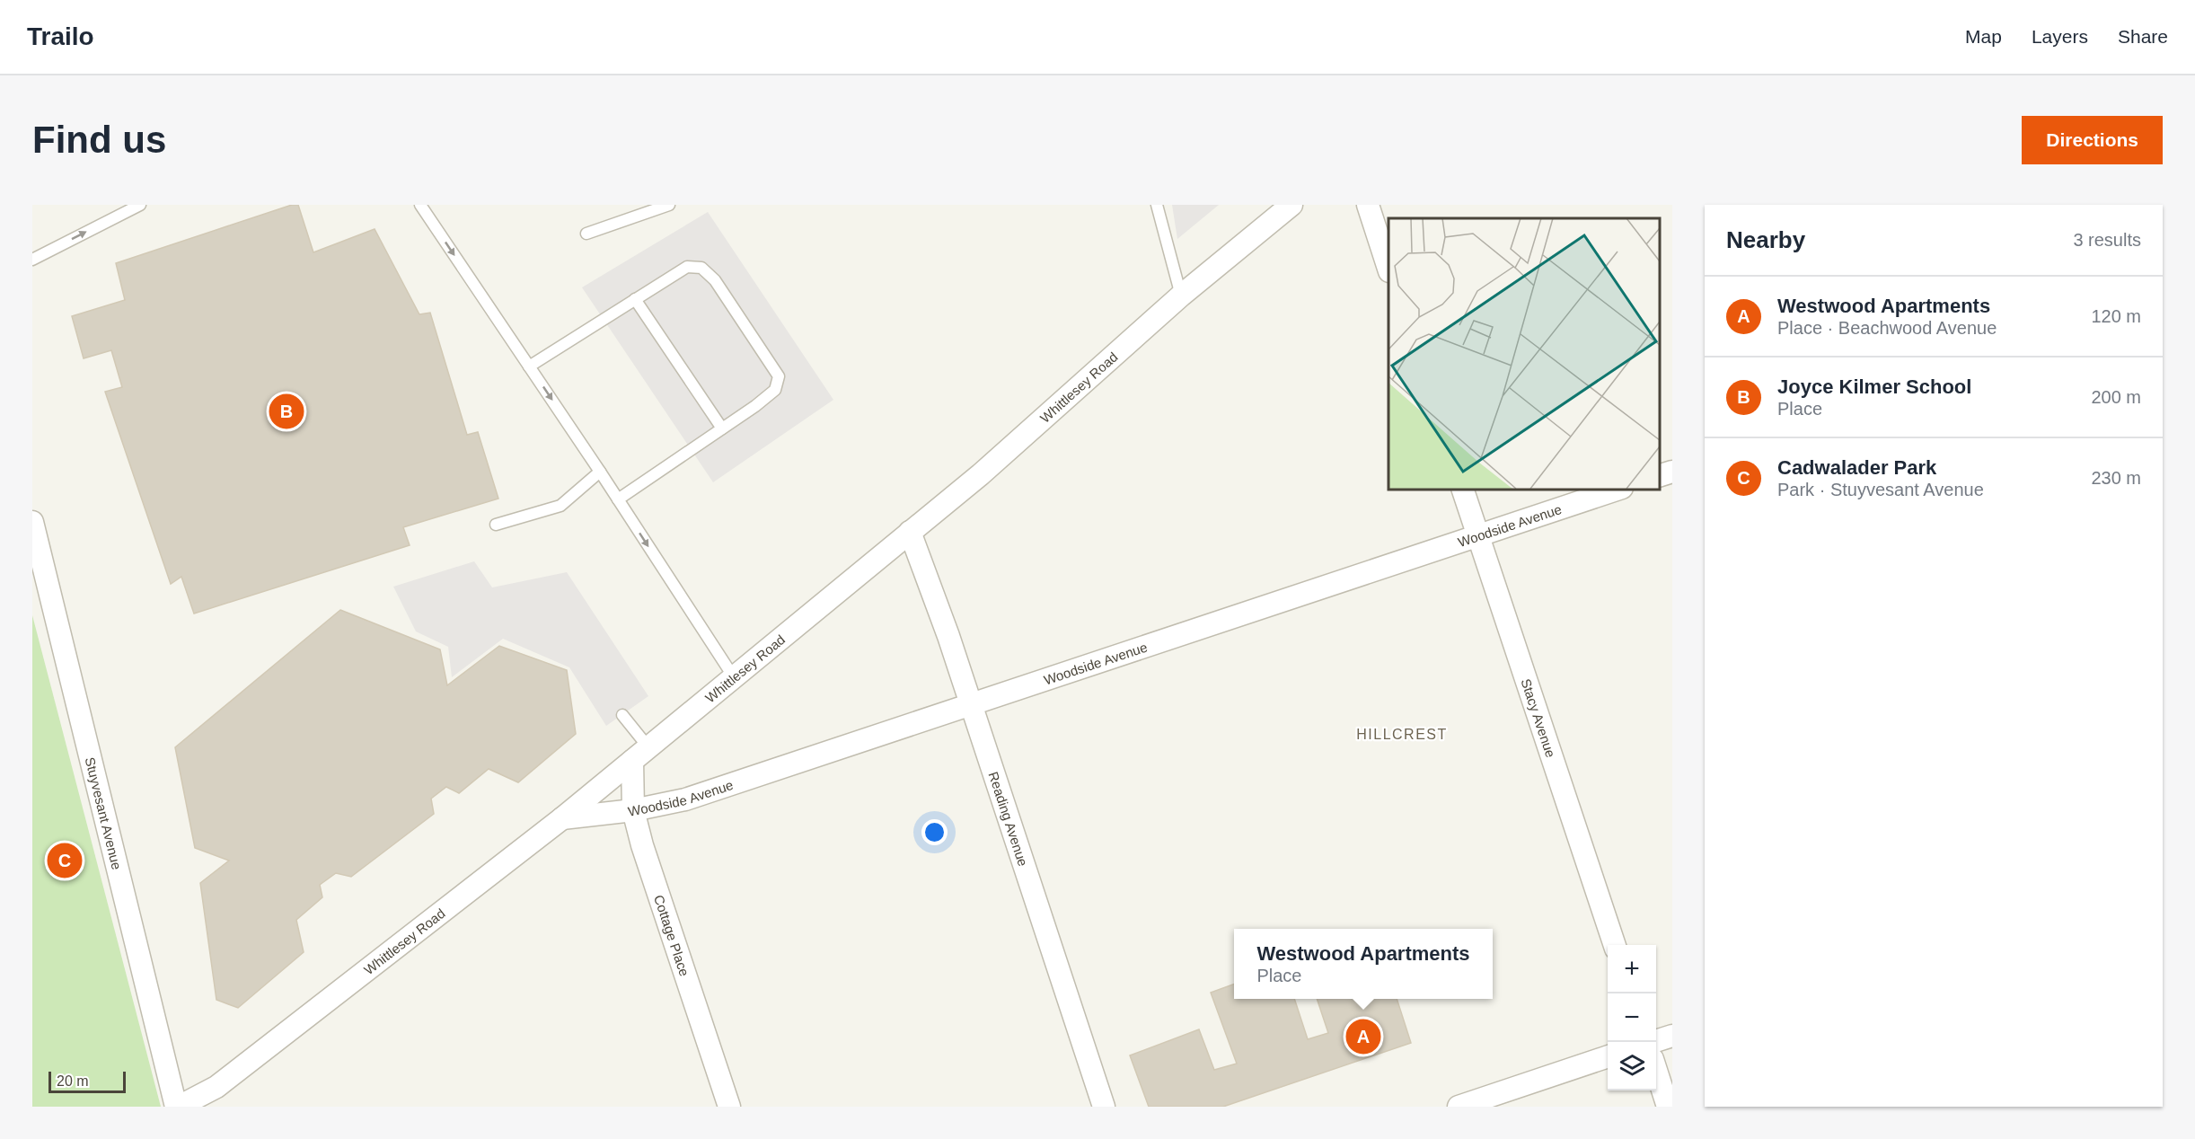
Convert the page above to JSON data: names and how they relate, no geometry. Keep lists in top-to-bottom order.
{
  "streets": {
    "street": [
      "Whittlesey Road",
      "Woodside Avenue",
      "Stacy Avenue",
      "Stuyvesant Avenue",
      "Reading Avenue",
      "Cottage Place"
    ]
  },
  "crossings": [
    ["Whittlesey Road", "Woodside Avenue"],
    ["Whittlesey Road", "Stuyvesant Avenue"],
    ["Whittlesey Road", "Reading Avenue"],
    ["Whittlesey Road", "Cottage Place"],
    ["Woodside Avenue", "Stacy Avenue"],
    ["Woodside Avenue", "Reading Avenue"],
    ["Woodside Avenue", "Cottage Place"]
  ],
  "districts": ["HILLCREST"],
  "scale_bar": "20 m",
  "page": {
    "header": "Trailo",
    "nav": ["Map", "Layers", "Share"],
    "buttons": "Directions",
    "title": "Find us",
    "heading": ["Nearby", "3 results"],
    "list": [
      {
        "mark": "A",
        "name": "Westwood Apartments",
        "note": "Place · Beachwood Avenue",
        "value": "120 m"
      },
      {
        "mark": "B",
        "name": "Joyce Kilmer School",
        "note": "Place",
        "value": "200 m"
      },
      {
        "mark": "C",
        "name": "Cadwalader Park",
        "note": "Park · Stuyvesant Avenue",
        "value": "230 m"
      }
    ],
    "pins": ["B", "C", "A"],
    "popup": ["Westwood Apartments", "Place"],
    "map_buttons": ["+", "−"],
    "scale": "20 m"
  }
}
